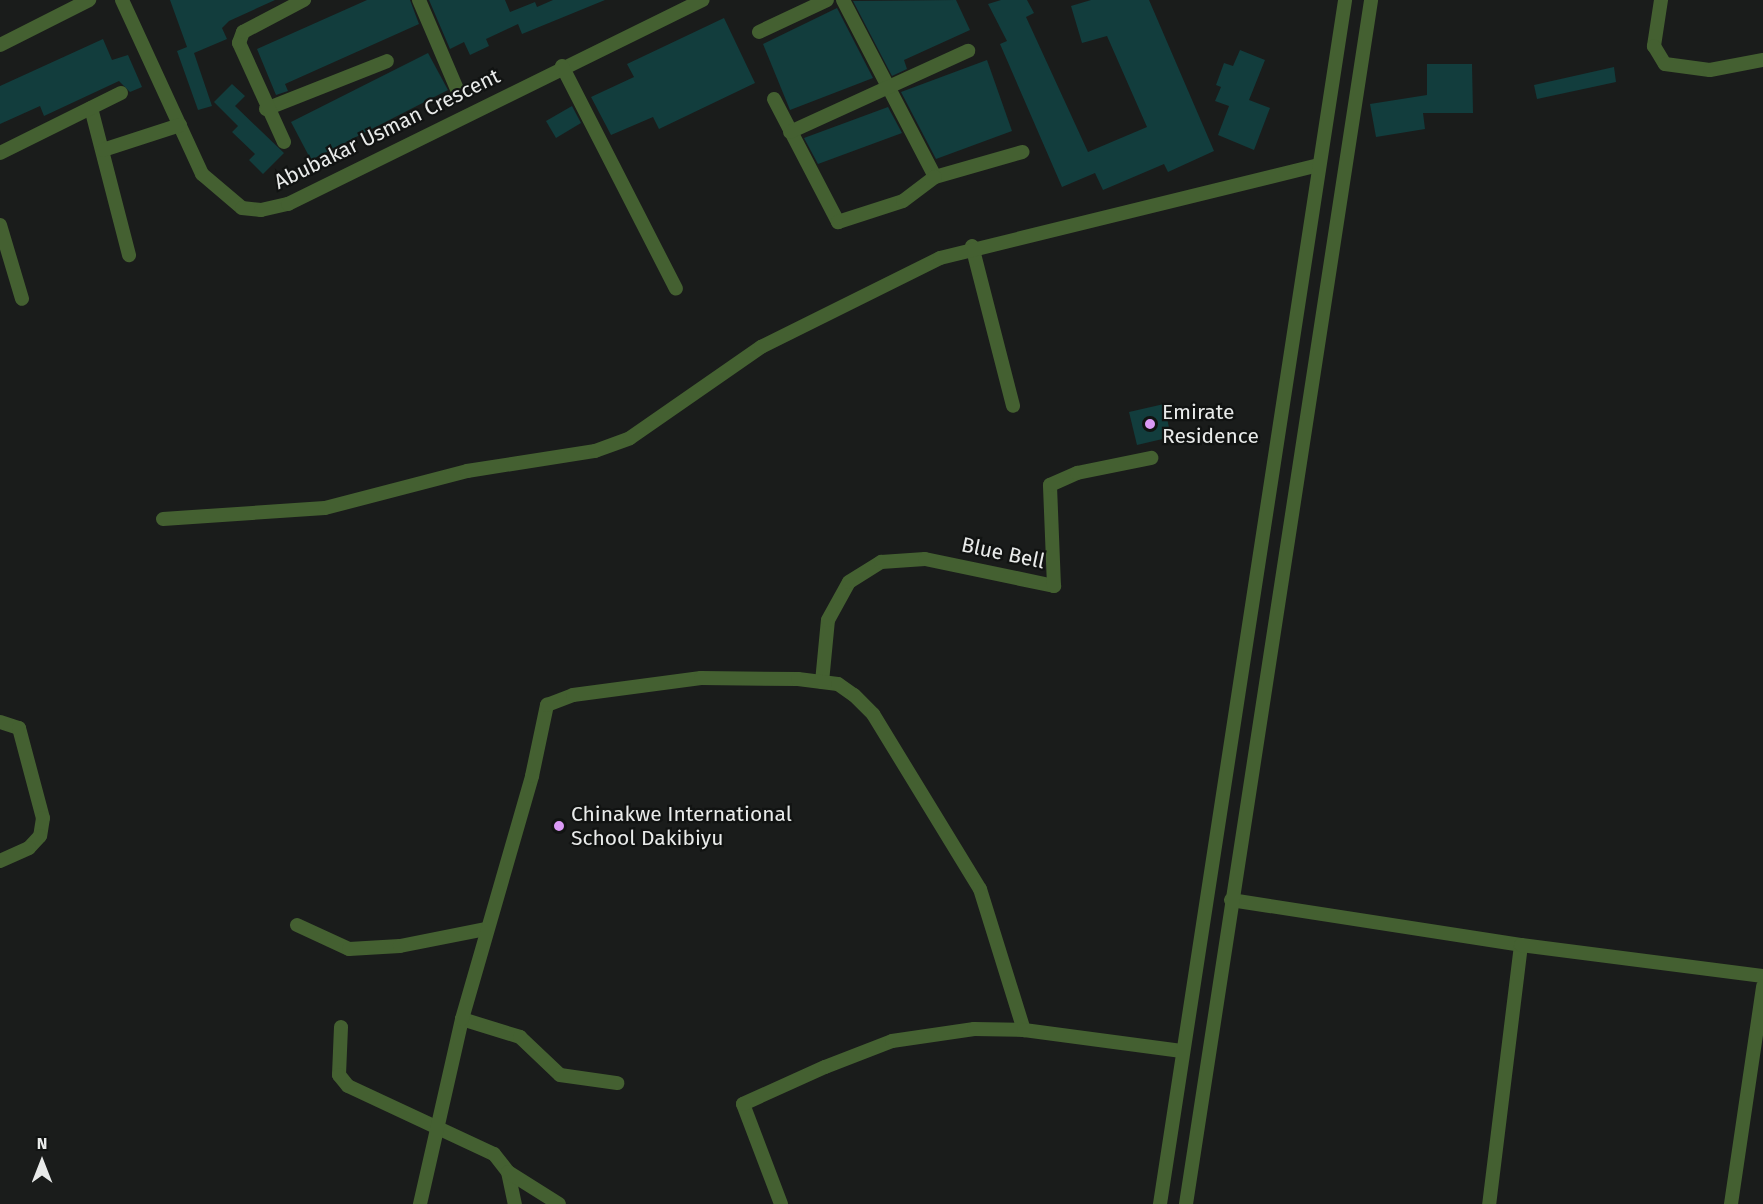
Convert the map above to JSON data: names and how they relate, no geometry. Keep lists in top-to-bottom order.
{
  "streets": {
    "street": ["Abubakar Usman Crescent", "Blue Bell"]
  },
  "places": ["Emirate Residence", "Chinakwe International School Dakibiyu"],
  "north": "top"
}
